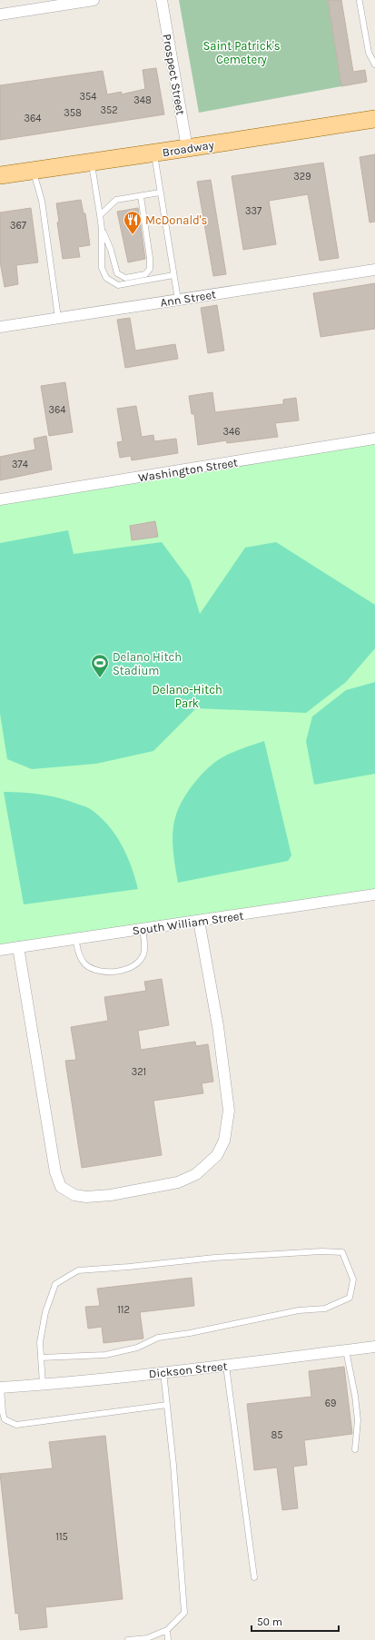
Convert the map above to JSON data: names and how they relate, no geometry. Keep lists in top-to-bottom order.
{
  "streets": {
    "main road": ["Broadway"],
    "street": [
      "Prospect Street",
      "Ann Street",
      "Washington Street",
      "South William Street",
      "Dickson Street"
    ]
  },
  "crossings": [
    ["Prospect Street", "Broadway"]
  ],
  "parks": ["Saint Patrick's Cemetery", "Delano-Hitch Park"],
  "places": {
    "restaurant": ["McDonald's"],
    "sports": ["Delano Hitch Stadium"]
  },
  "house_numbers": [
    "354",
    "348",
    "352",
    "358",
    "364",
    "329",
    "337",
    "367",
    "364",
    "346",
    "374",
    "321",
    "112",
    "69",
    "85",
    "115"
  ],
  "scale_bar": "50 m"
}
